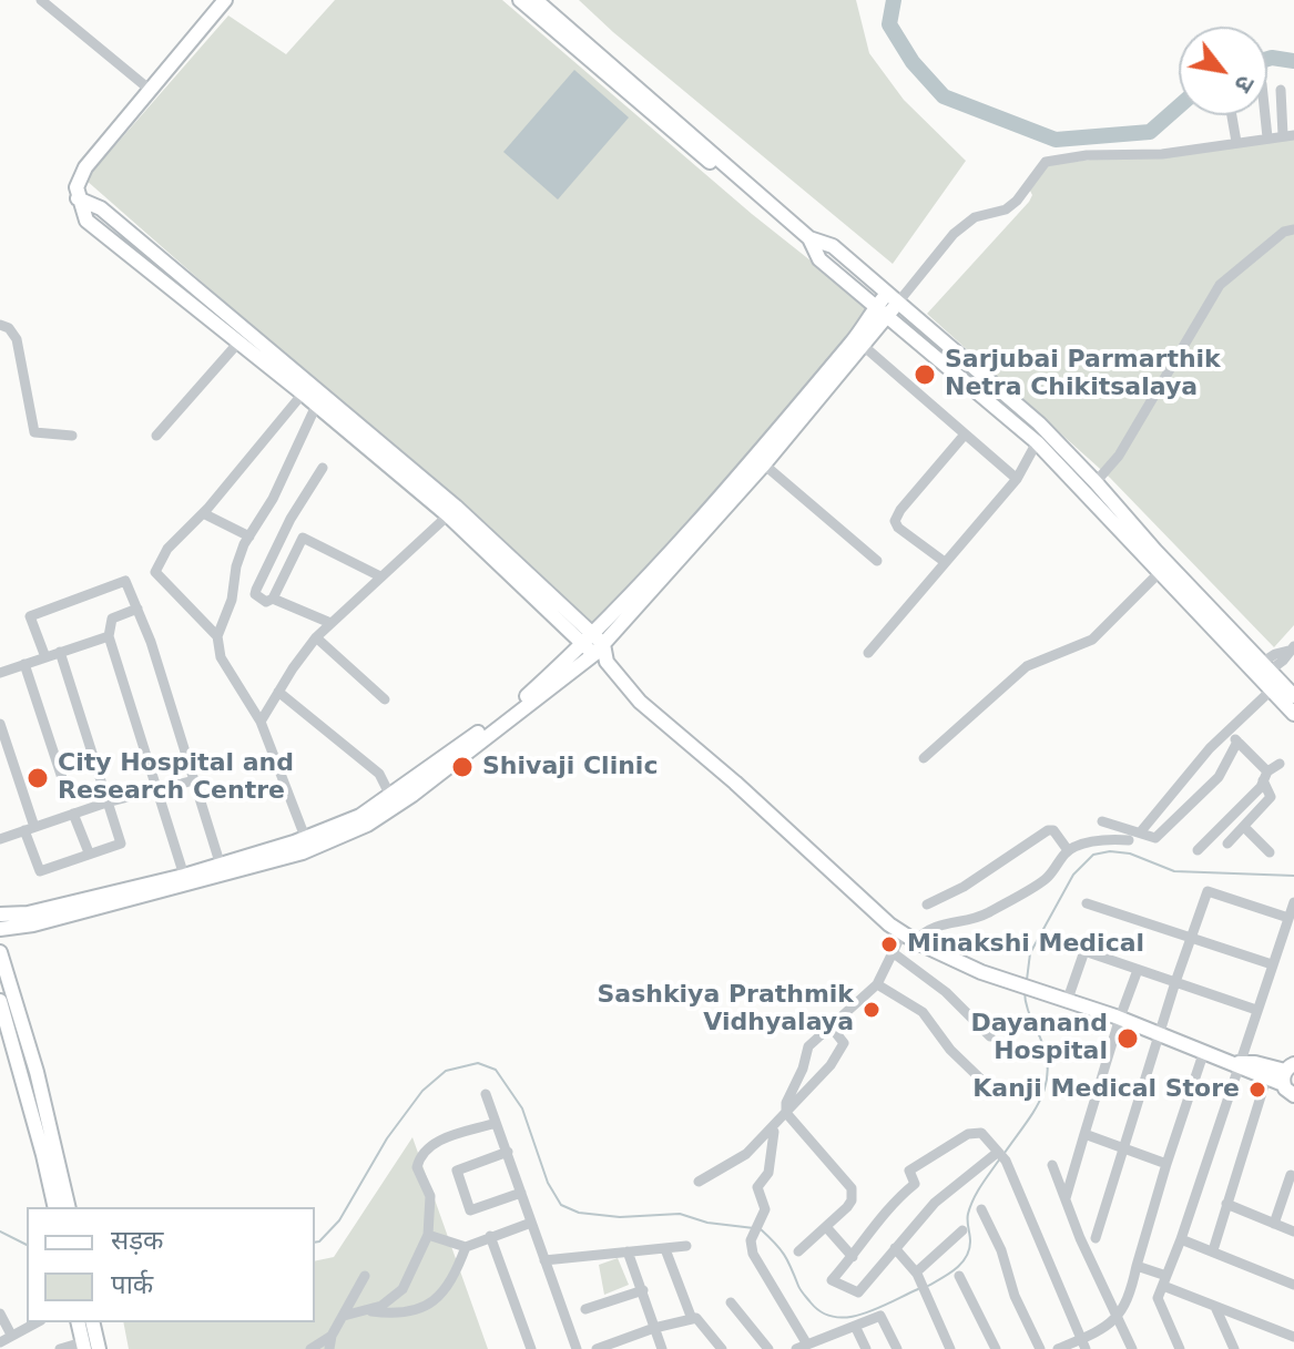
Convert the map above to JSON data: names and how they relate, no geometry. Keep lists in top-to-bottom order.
{
  "places": [
    "Sarjubai Parmarthik Netra Chikitsalaya",
    "Shivaji Clinic",
    "City Hospital and Research Centre",
    "Minakshi Medical",
    "Sashkiya Prathmik Vidhyalaya",
    "Dayanand Hospital",
    "Kanji Medical Store"
  ],
  "legend": ["सड़क", "पार्क"],
  "north": "bottom right"
}
